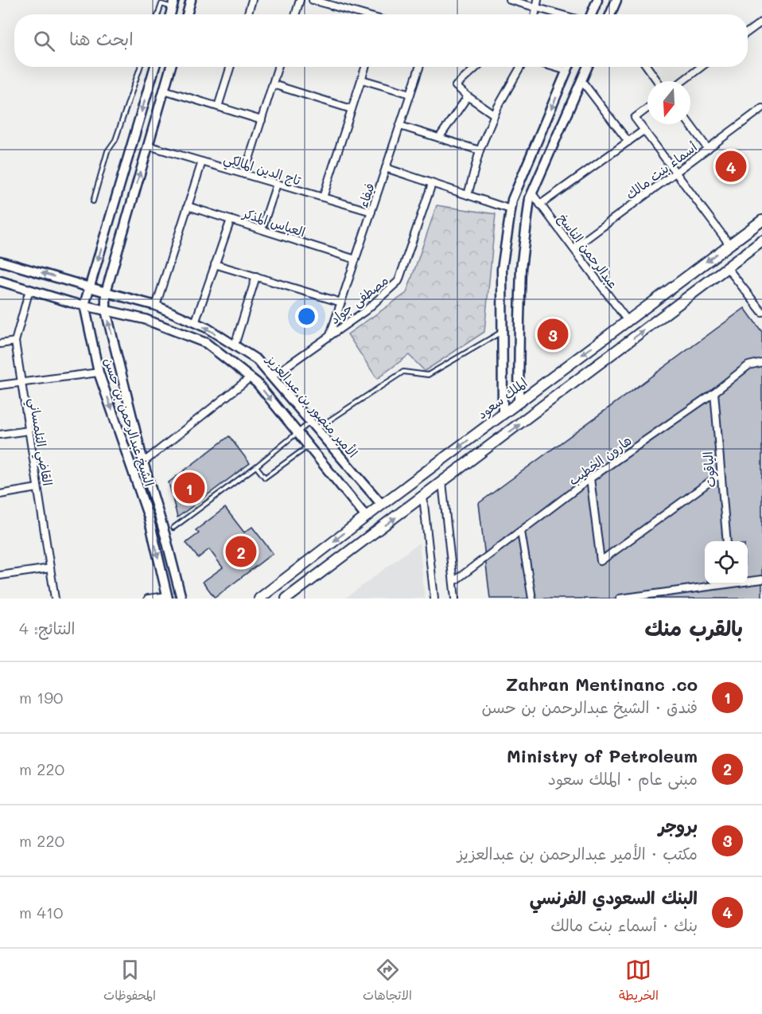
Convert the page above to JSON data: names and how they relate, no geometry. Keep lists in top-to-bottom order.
{
  "streets": {
    "main road": ["الملك سعود"],
    "street": [
      "تاج الدين المالكي",
      "أسماء بنت مالك",
      "فيفاء",
      "العباس المذكر",
      "عبدالرحمن الناسخ",
      "مصطفى جواد",
      "الأمير منصور بن عبدالعزيز",
      "الشيخ عبدالرحمن بن حسن",
      "القاضي التلمساني",
      "هارون الخطيب",
      "الياقوت"
    ]
  },
  "crossings": [
    ["تاج الدين المالكي", "فيفاء"],
    ["تاج الدين المالكي", "الشيخ عبدالرحمن بن حسن"],
    ["أسماء بنت مالك", "عبدالرحمن الناسخ"],
    ["فيفاء", "العباس المذكر"],
    ["فيفاء", "مصطفى جواد"],
    ["عبدالرحمن الناسخ", "الملك سعود"],
    ["مصطفى جواد", "الأمير منصور بن عبدالعزيز"],
    ["الملك سعود", "الأمير منصور بن عبدالعزيز"],
    ["الأمير منصور بن عبدالعزيز", "الشيخ عبدالرحمن بن حسن"],
    ["الأمير منصور بن عبدالعزيز", "القاضي التلمساني"],
    ["هارون الخطيب", "الياقوت"]
  ],
  "north": "bottom",
  "page": {
    "search": "ابحث هنا",
    "pins": [
      "4",
      "3",
      "1",
      "2"
    ],
    "heading": ["بالقرب منك", "النتائج: 4"],
    "list": [
      {
        "mark": "1",
        "name": "Zahran Mentinanc .co",
        "note": "فندق · الشيخ عبدالرحمن بن حسن",
        "value": "190 m"
      },
      {
        "mark": "2",
        "name": "Ministry of Petroleum",
        "note": "مبنى عام · الملك سعود",
        "value": "220 m"
      },
      {
        "mark": "3",
        "name": "بروجر",
        "note": "مكتب · الأمير عبدالرحمن بن عبدالعزيز",
        "value": "220 m"
      },
      {
        "mark": "4",
        "name": "البنك السعودي الفرنسي",
        "note": "بنك · أسماء بنت مالك",
        "value": "410 m"
      }
    ],
    "nav": ["الخريطة", "الاتجاهات", "المحفوظات"]
  }
}
